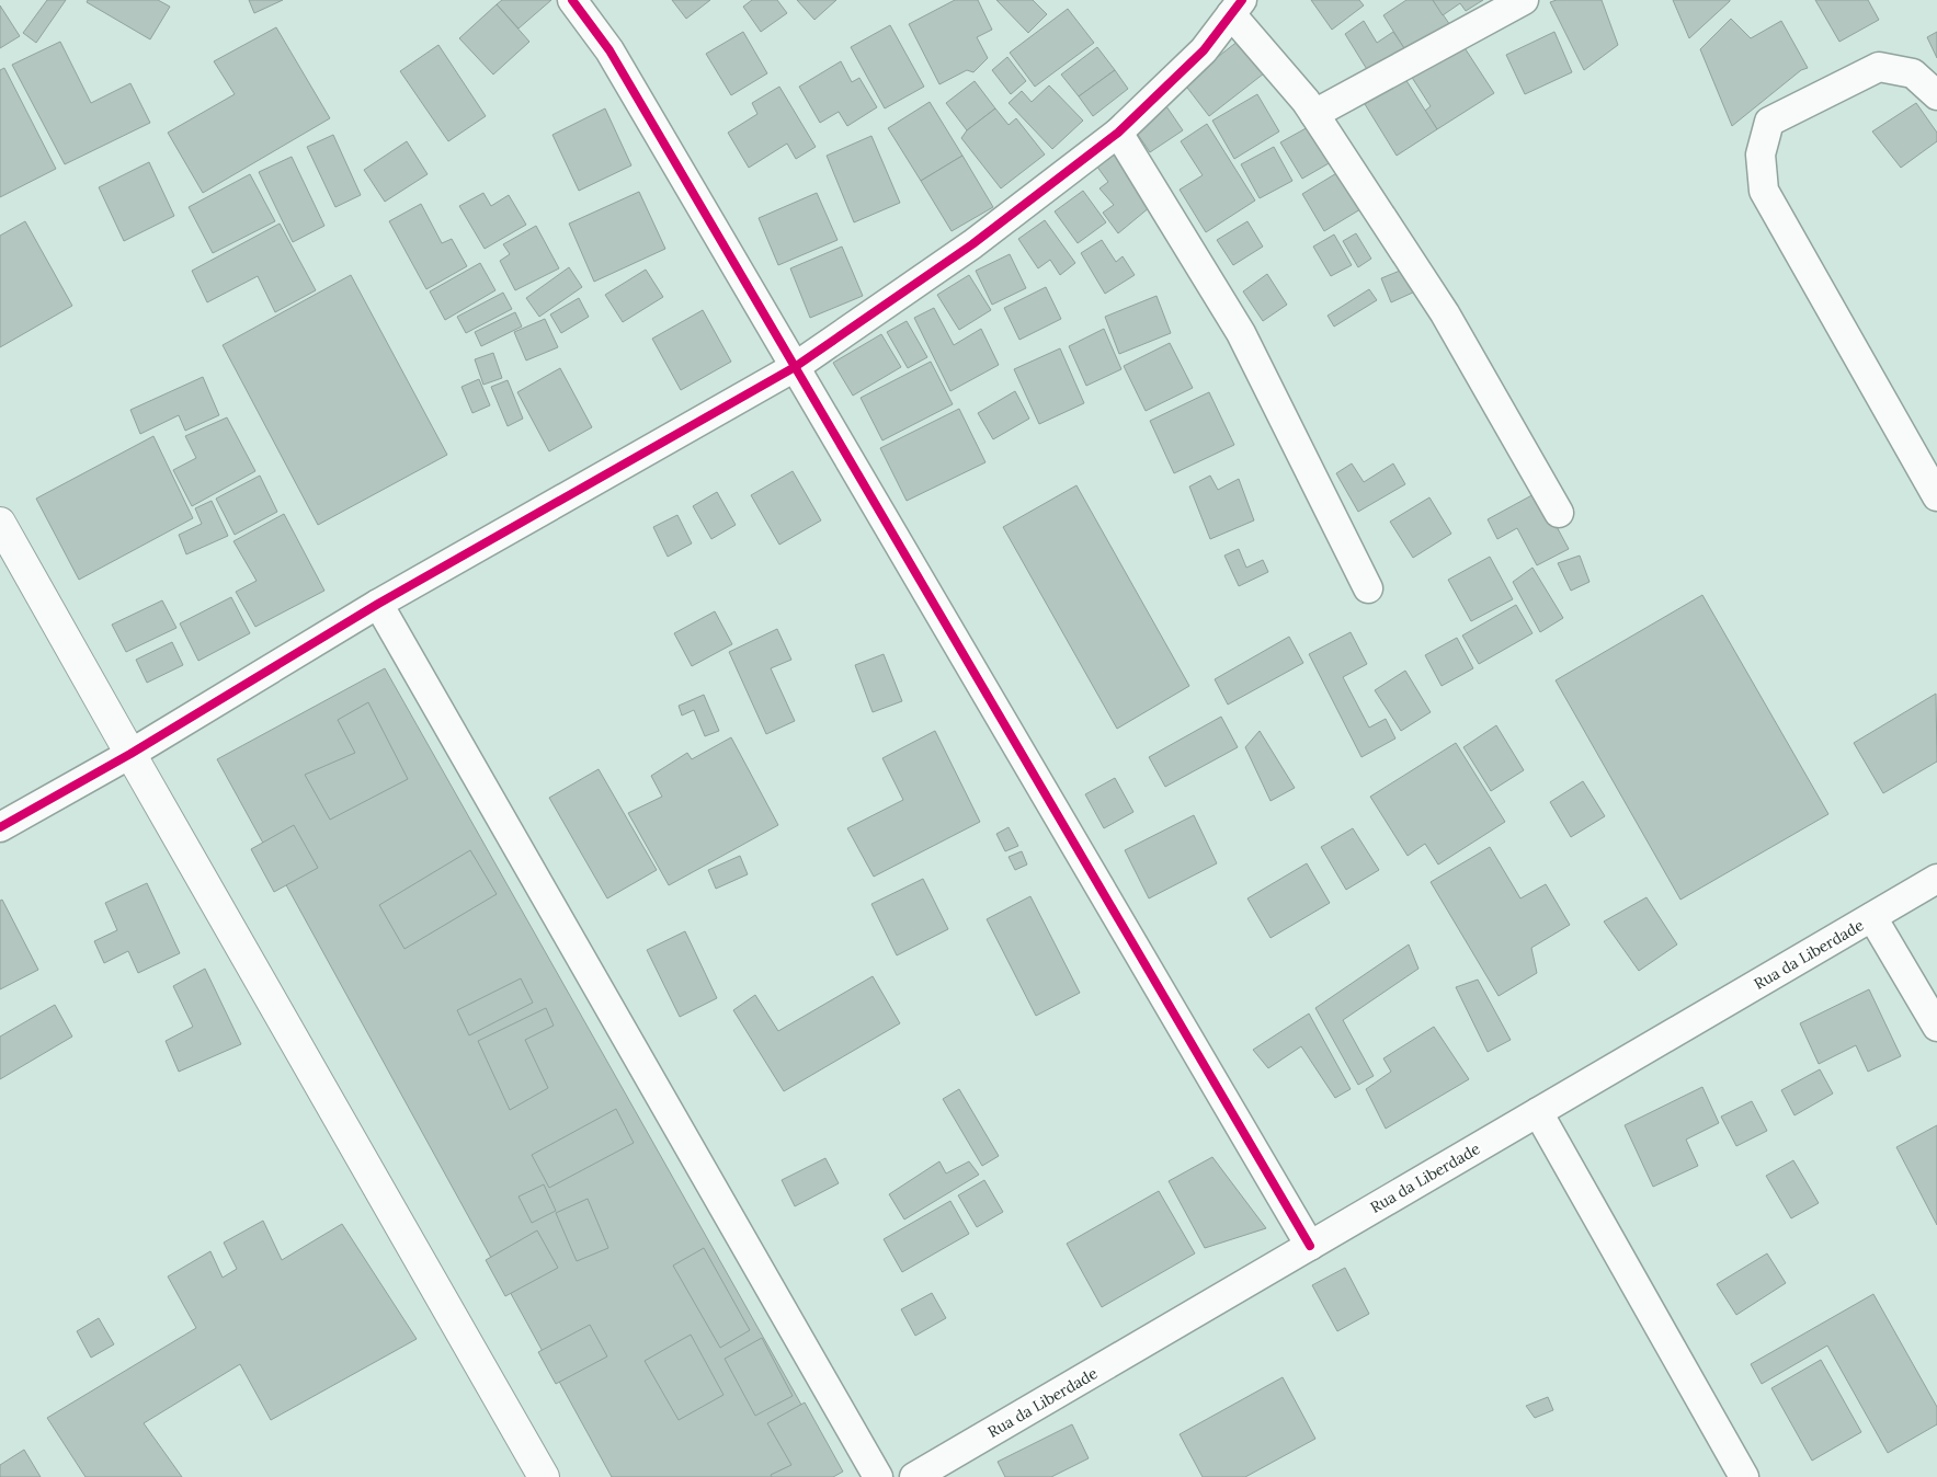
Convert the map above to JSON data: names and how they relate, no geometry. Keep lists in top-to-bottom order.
{
  "streets": {
    "street": ["Rua da Liberdade"]
  }
}
